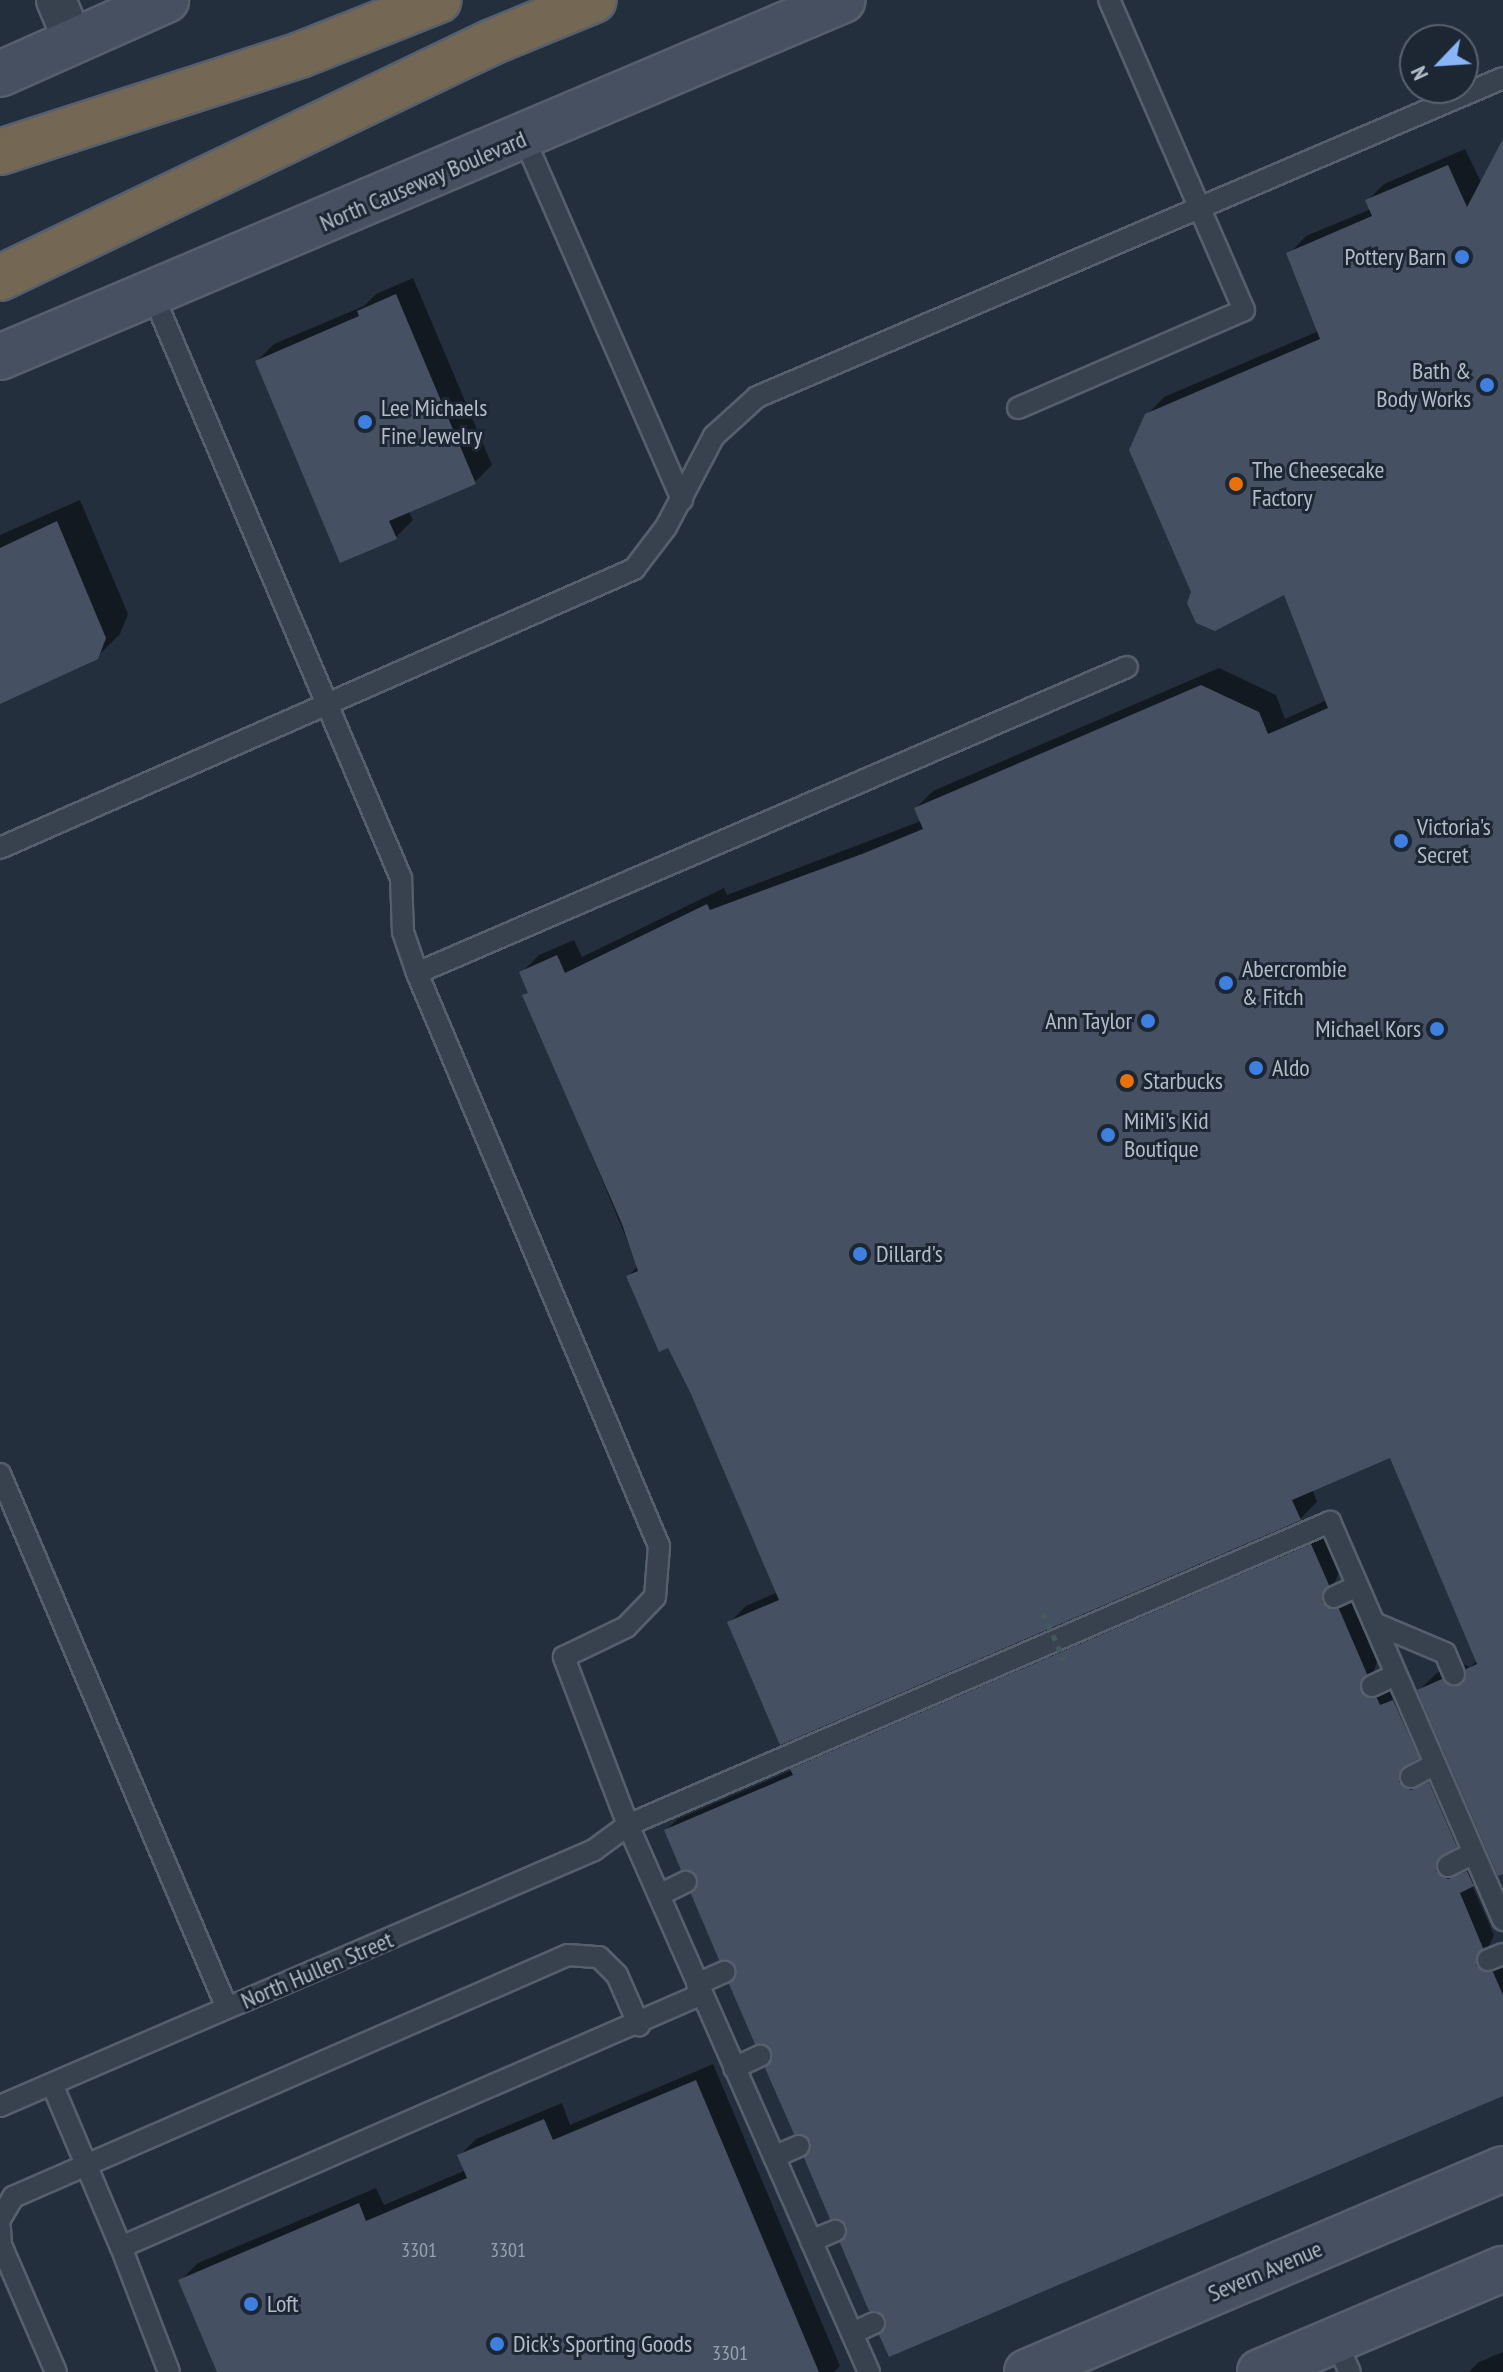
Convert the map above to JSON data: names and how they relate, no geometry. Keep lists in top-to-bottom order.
{
  "streets": {
    "street": ["North Causeway Boulevard", "Severn Avenue"],
    "lane": ["North Hullen Street"]
  },
  "places": [
    "Pottery Barn",
    "Bath & Body Works",
    "Lee Michaels Fine Jewelry",
    "The Cheesecake Factory",
    "Victoria's Secret",
    "Abercrombie & Fitch",
    "Ann Taylor",
    "Michael Kors",
    "Aldo",
    "Starbucks",
    "MiMi's Kid Boutique",
    "Dillard's",
    "Loft",
    "Dick's Sporting Goods"
  ],
  "house_numbers": ["3301", "3301", "3301"],
  "north": "bottom left"
}
